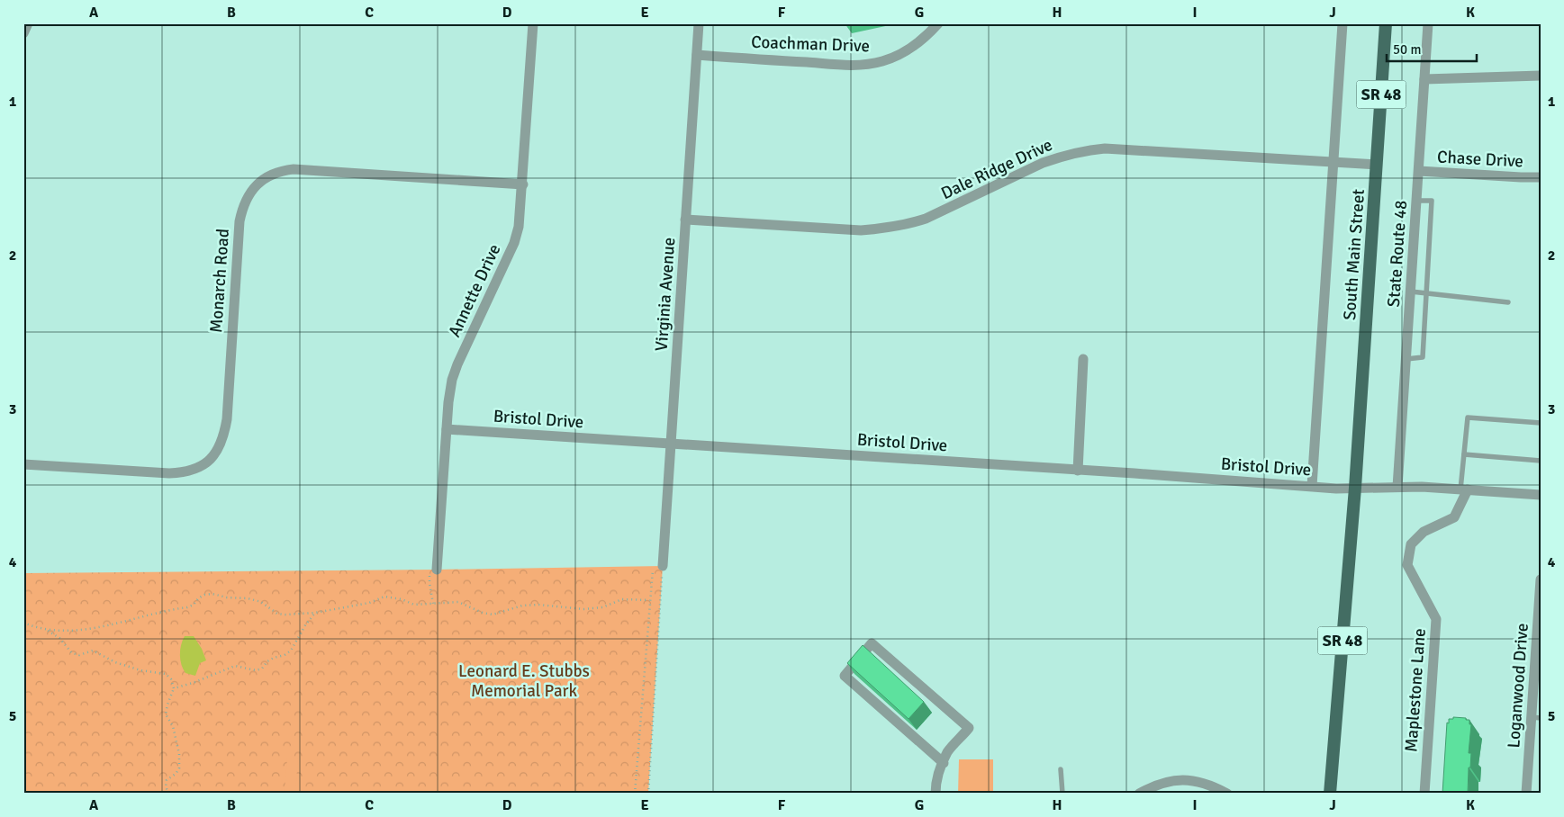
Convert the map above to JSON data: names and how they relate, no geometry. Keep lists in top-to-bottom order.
{
  "streets": {
    "main road": ["SR 48", "South Main Street"],
    "street": [
      "Coachman Drive",
      "Chase Drive",
      "Dale Ridge Drive",
      "State Route 48",
      "Monarch Road",
      "Annette Drive",
      "Virginia Avenue",
      "Bristol Drive",
      "Loganwood Drive",
      "Maplestone Lane"
    ]
  },
  "crossings": [
    ["Coachman Drive", "Virginia Avenue"],
    ["SR 48", "South Main Street"],
    ["SR 48", "Bristol Drive"],
    ["Chase Drive", "State Route 48"],
    ["Dale Ridge Drive", "South Main Street"],
    ["Dale Ridge Drive", "Virginia Avenue"],
    ["South Main Street", "Bristol Drive"],
    ["Monarch Road", "Annette Drive"],
    ["Annette Drive", "Bristol Drive"],
    ["Virginia Avenue", "Bristol Drive"]
  ],
  "parks": ["Leonard E. Stubbs Memorial Park"],
  "scale_bar": "50 m",
  "grid": {
    "columns": [
      "A",
      "B",
      "C",
      "D",
      "E",
      "F",
      "G",
      "H",
      "I",
      "J",
      "K"
    ],
    "rows": [
      "1",
      "2",
      "3",
      "4",
      "5"
    ]
  }
}
